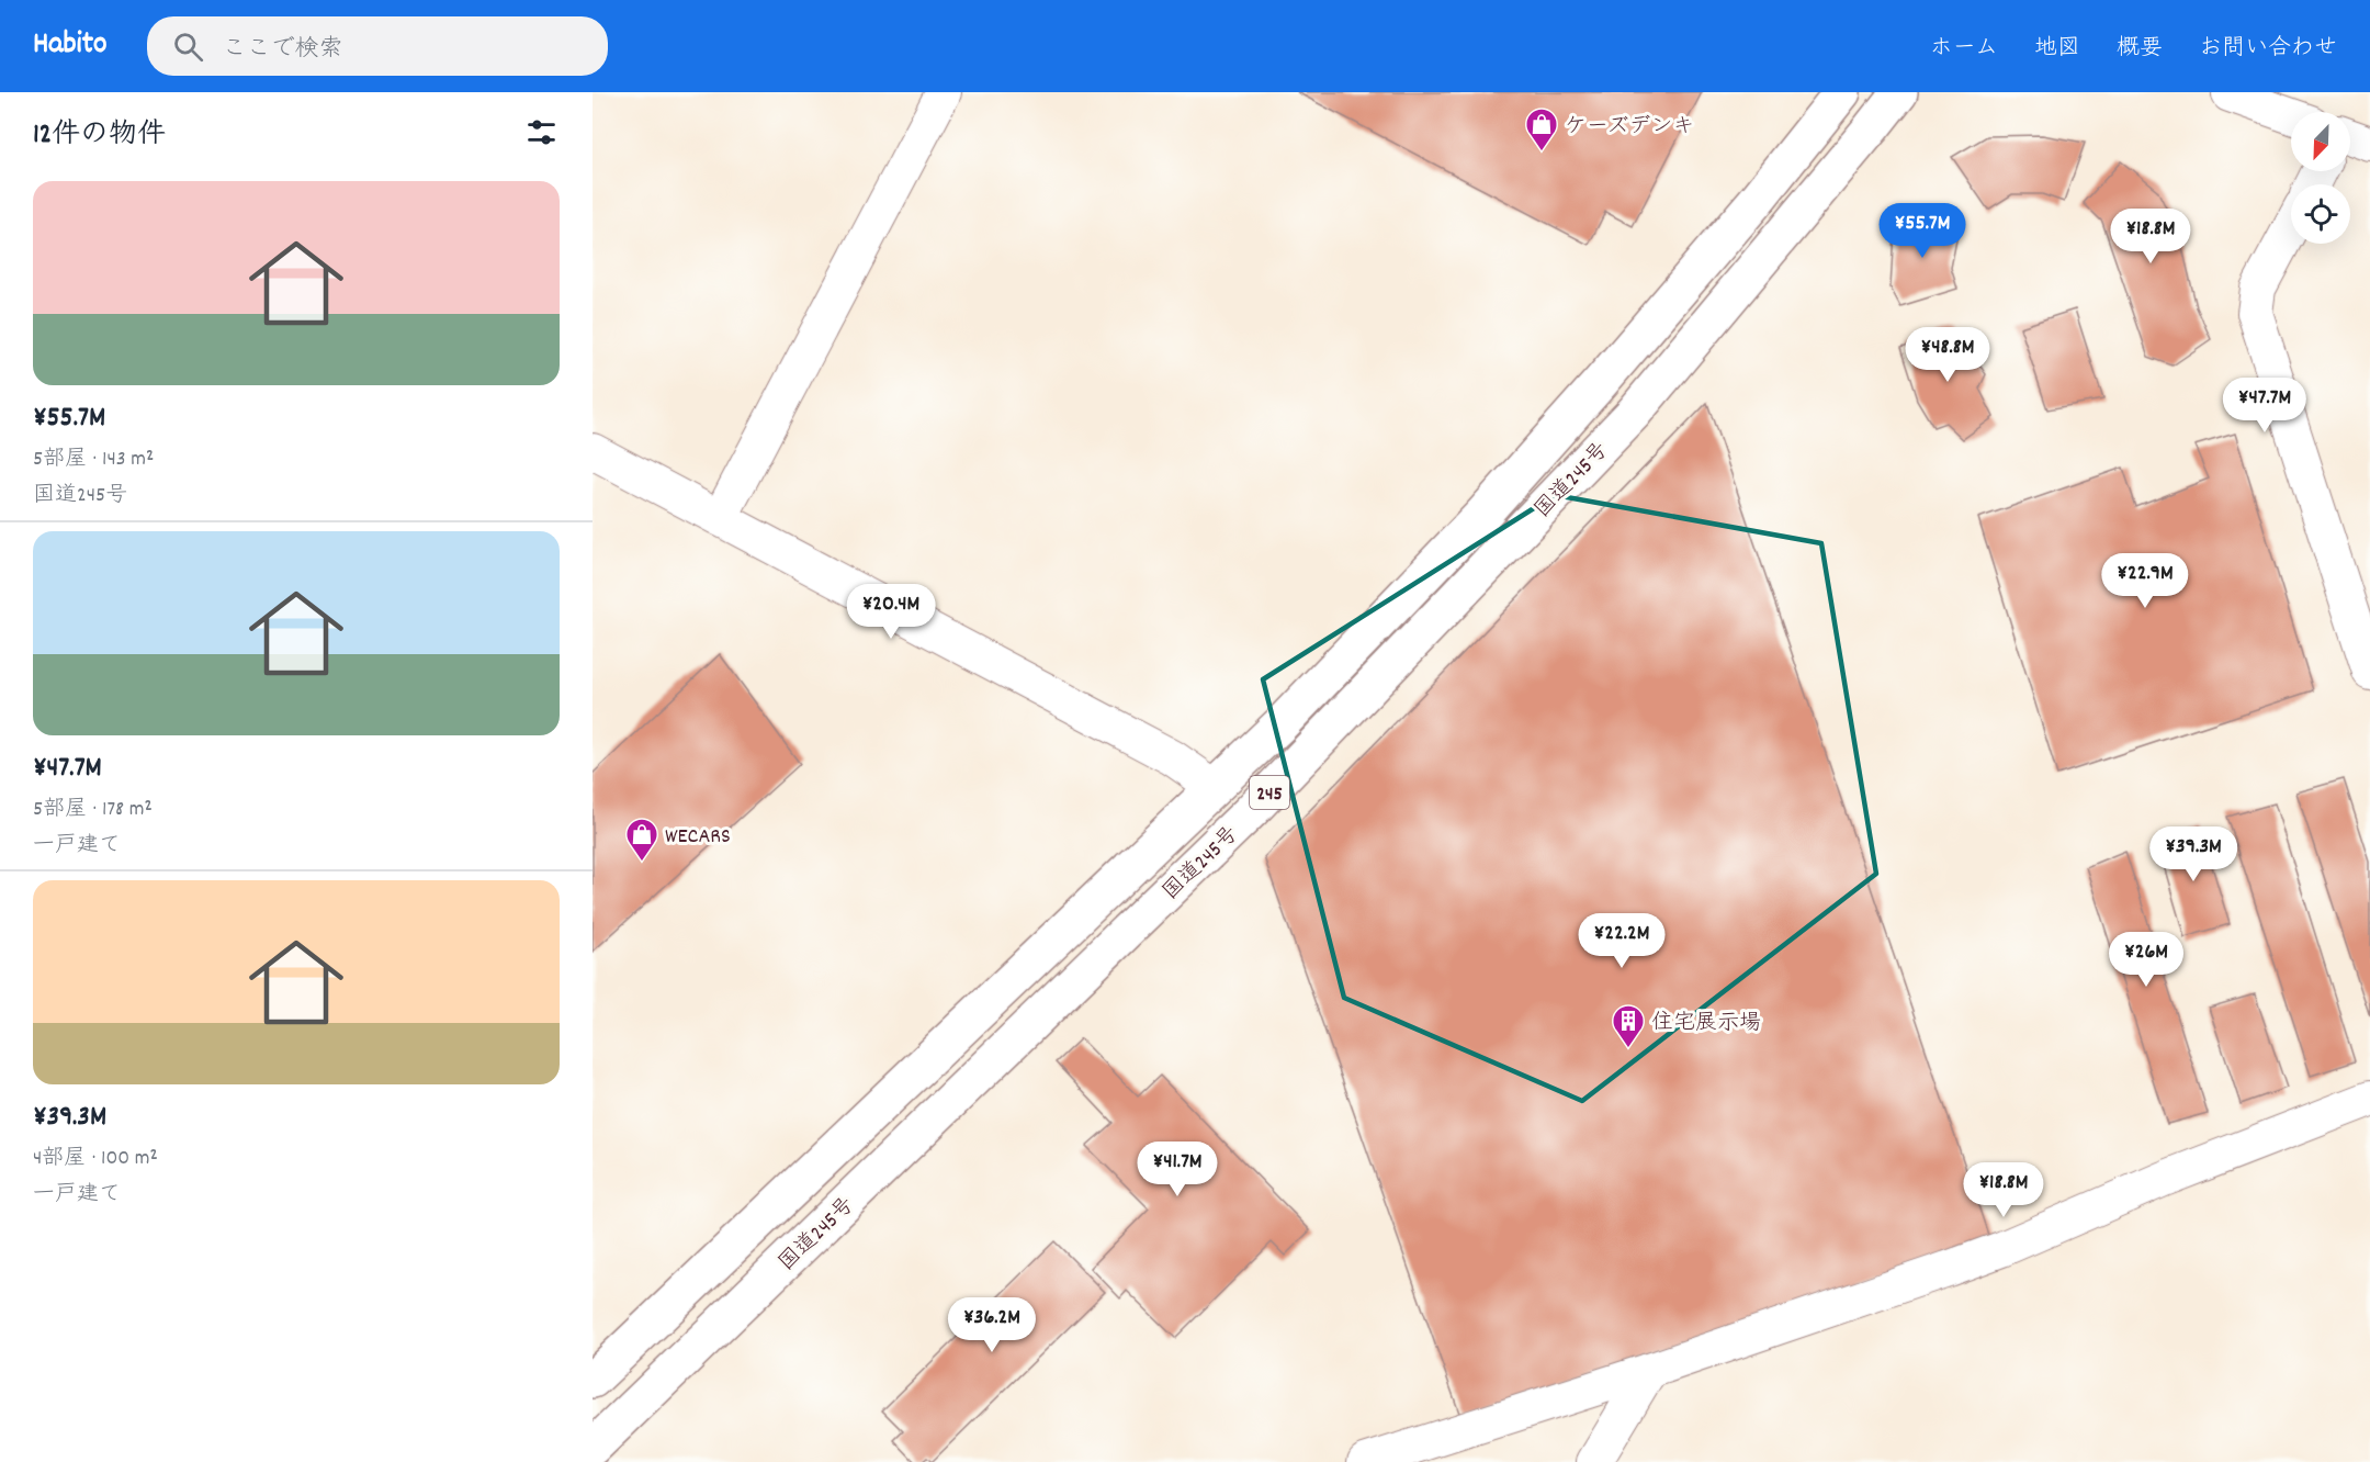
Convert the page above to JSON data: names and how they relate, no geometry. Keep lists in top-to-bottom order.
{
  "streets": {
    "highway": ["国道245号", "245"]
  },
  "places": {
    "shop": ["ケーズデンキ", "WECARS"],
    "building": ["住宅展示場"]
  },
  "north": "bottom left",
  "page": {
    "header": "Habito",
    "search": "ここで検索",
    "nav": [
      "ホーム",
      "地図",
      "概要",
      "お問い合わせ"
    ],
    "heading": "12件の物件",
    "list": [
      {
        "name": "¥55.7M",
        "note": "5部屋 · 143 m² · 国道245号"
      },
      {
        "name": "¥47.7M",
        "note": "5部屋 · 178 m² · 一戸建て"
      },
      {
        "name": "¥39.3M",
        "note": "4部屋 · 100 m² · 一戸建て"
      }
    ],
    "price": [
      "¥55.7M",
      "¥18.8M",
      "¥48.8M",
      "¥47.7M",
      "¥22.9M",
      "¥20.4M",
      "¥39.3M",
      "¥22.2M",
      "¥26M",
      "¥41.7M",
      "¥18.8M",
      "¥36.2M"
    ]
  }
}
